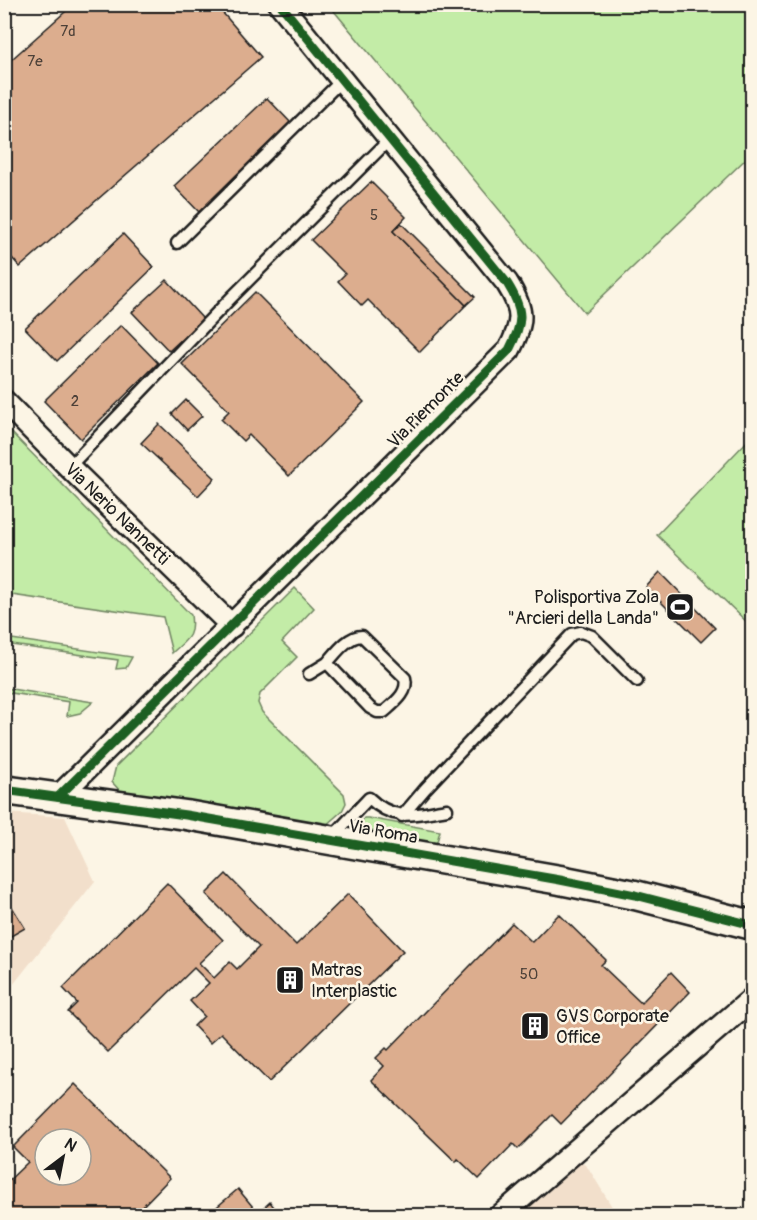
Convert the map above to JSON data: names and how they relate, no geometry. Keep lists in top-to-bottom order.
{
  "streets": {
    "street": ["Via Piemonte", "Via Nerio Nannetti", "Via Roma"]
  },
  "crossings": [
    ["Via Piemonte", "Via Nerio Nannetti"],
    ["Via Piemonte", "Via Roma"]
  ],
  "places": {
    "sports": ["Polisportiva Zola \"Arcieri della Landa\""],
    "building": ["Matras Interplastic", "GVS Corporate Office"]
  },
  "house_numbers": [
    "7d",
    "7e",
    "5",
    "2",
    "50"
  ],
  "north": "top right"
}
